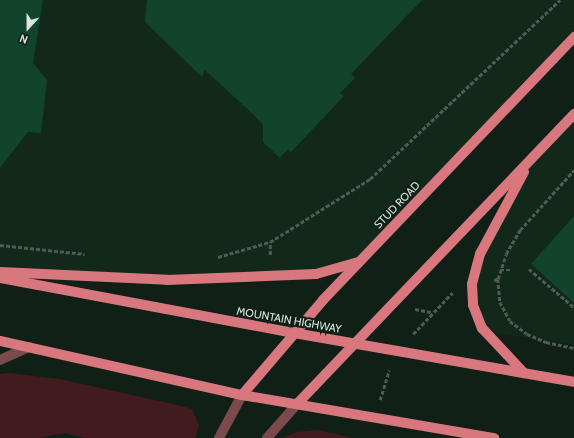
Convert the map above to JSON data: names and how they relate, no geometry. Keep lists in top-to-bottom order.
{
  "streets": {
    "main road": ["STUD ROAD", "MOUNTAIN HIGHWAY"]
  },
  "crossings": [
    ["STUD ROAD", "MOUNTAIN HIGHWAY"]
  ],
  "north": "bottom"
}
